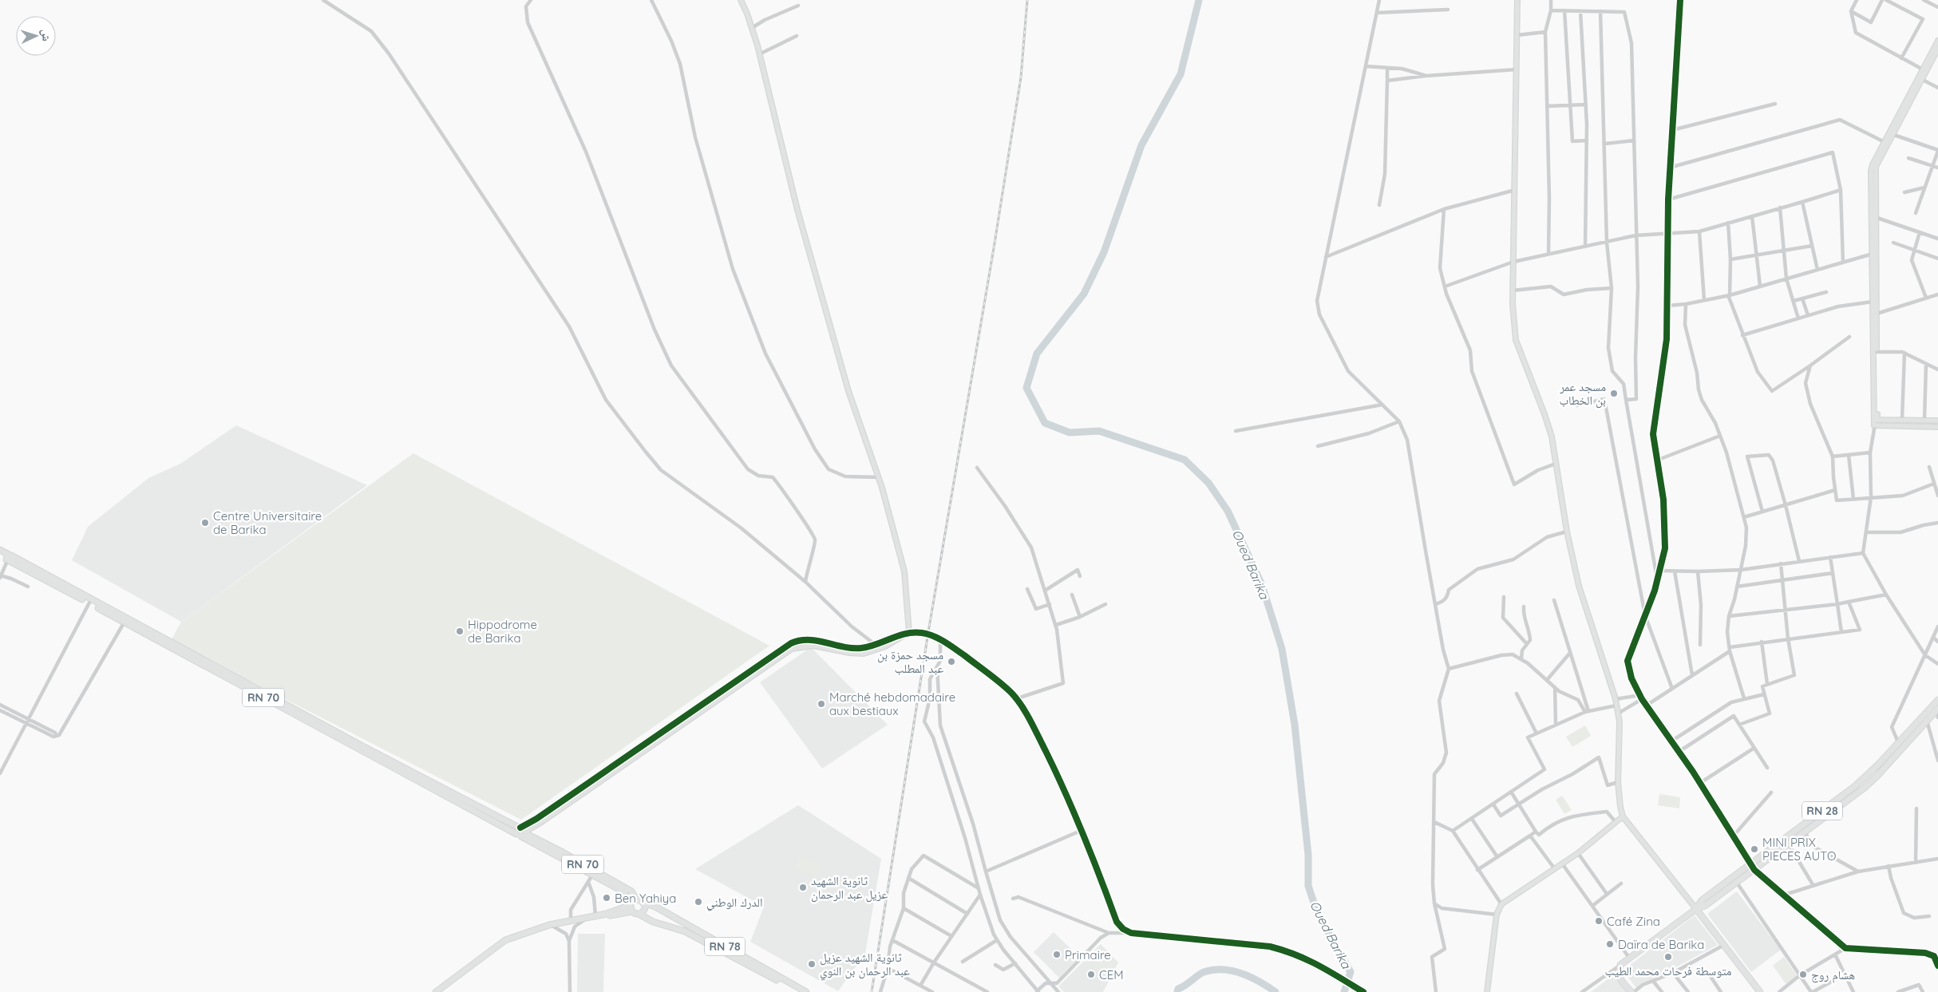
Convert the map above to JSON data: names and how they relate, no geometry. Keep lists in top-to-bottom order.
{
  "streets": {
    "main road": ["RN 70", "RN 28", "RN 78"]
  },
  "crossings": [
    ["RN 70", "RN 78"]
  ],
  "water": ["Oued Barika"],
  "places": [
    "مسجد عمر بن الخطاب",
    "Centre Universitaire de Barika",
    "Hippodrome de Barika",
    "مسجد حمزة بن عبد المطلب",
    "Marché hebdomadaire aux bestiaux",
    "MINI PRIX PIECES AUTO",
    "ثانوية الشهيد عزيل عبد الرحمان",
    "Ben Yahiya",
    "الدرك الوطني",
    "Café Zina",
    "Daïra de Barika",
    "Primaire",
    "متوسطة فرحات محمد الطيب",
    "ثانوية الشهيد عزيل عبد الرحمان بن النوي",
    "CEM",
    "هشام روج"
  ],
  "north": "right"
}
